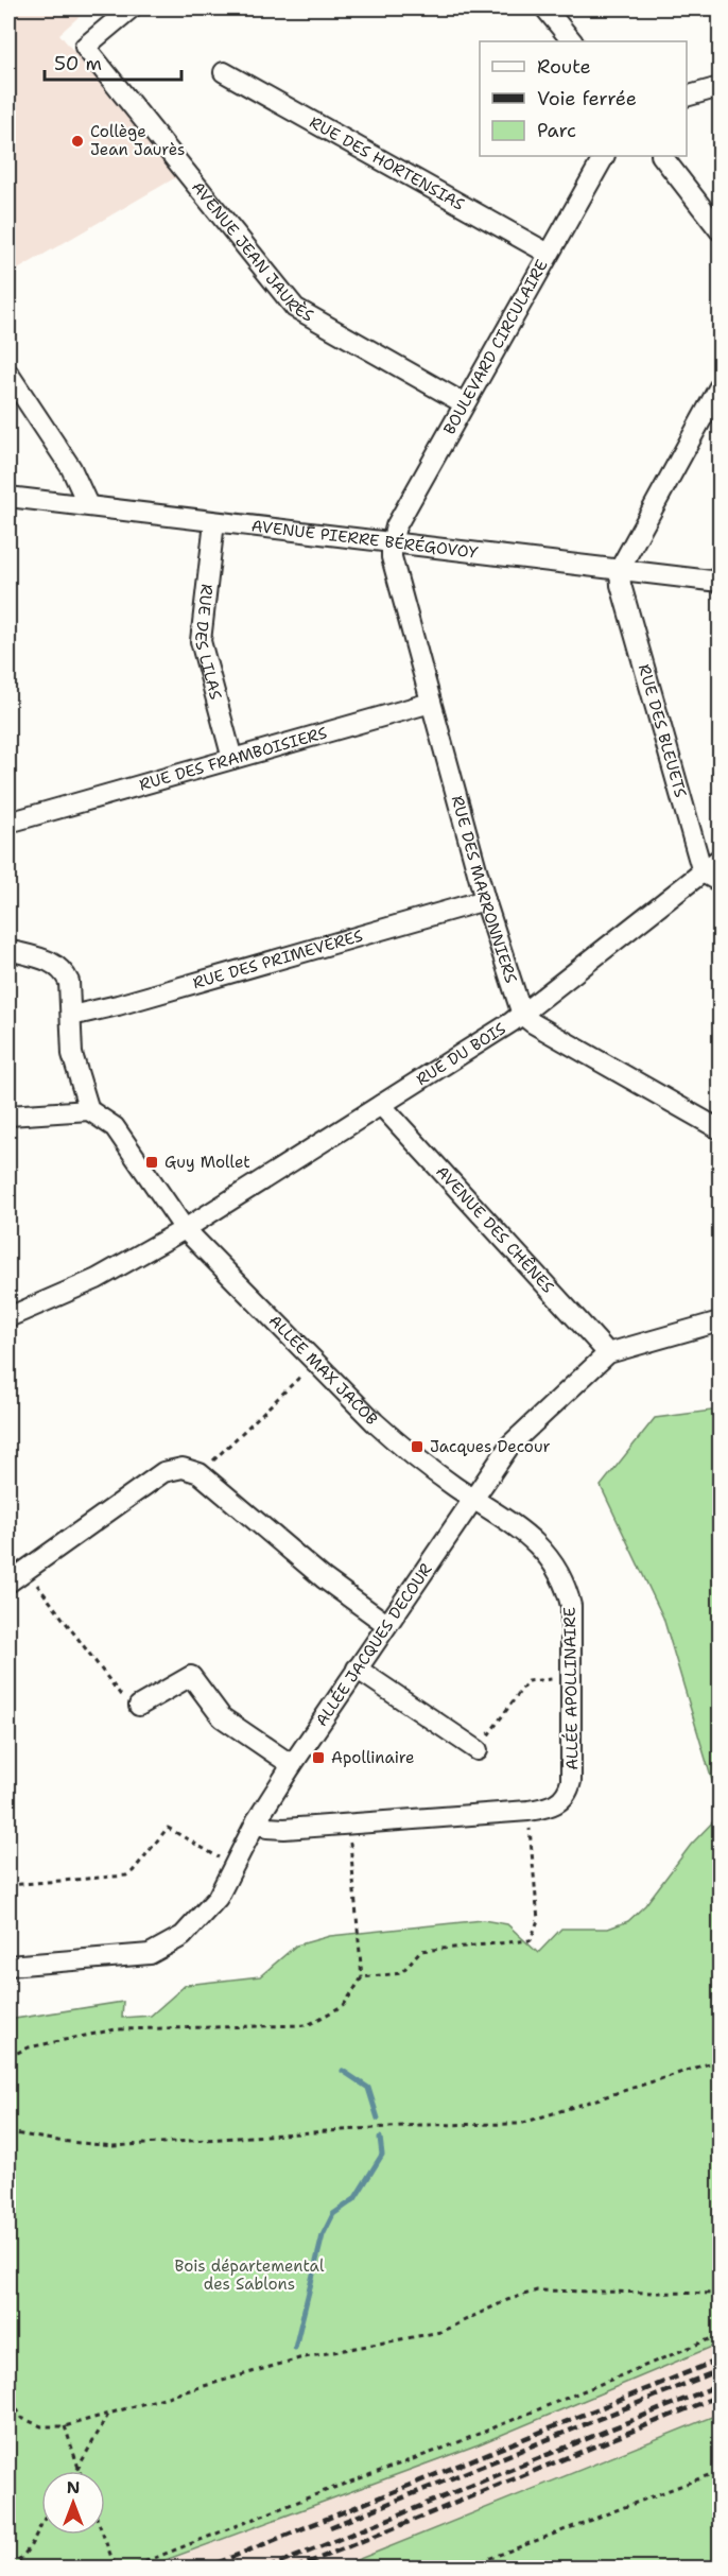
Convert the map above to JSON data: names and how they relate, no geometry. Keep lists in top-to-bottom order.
{
  "streets": {
    "street": [
      "RUE DES HORTENSIAS",
      "AVENUE JEAN JAURÈS",
      "BOULEVARD CIRCULAIRE",
      "AVENUE PIERRE BÉRÉGOVOY",
      "RUE DES LILAS",
      "RUE DES BLEUETS",
      "RUE DES FRAMBOISIERS",
      "RUE DES MARRONNIERS",
      "RUE DES PRIMEVÈRES",
      "RUE DU BOIS",
      "AVENUE DES CHÊNES",
      "ALLÉE MAX JACOB",
      "ALLÉE JACQUES DECOUR",
      "ALLÉE APOLLINAIRE"
    ]
  },
  "crossings": [
    ["RUE DES HORTENSIAS", "BOULEVARD CIRCULAIRE"],
    ["AVENUE JEAN JAURÈS", "BOULEVARD CIRCULAIRE"],
    ["BOULEVARD CIRCULAIRE", "AVENUE PIERRE BÉRÉGOVOY"],
    ["BOULEVARD CIRCULAIRE", "RUE DES MARRONNIERS"],
    ["AVENUE PIERRE BÉRÉGOVOY", "RUE DES LILAS"],
    ["AVENUE PIERRE BÉRÉGOVOY", "RUE DES BLEUETS"],
    ["AVENUE PIERRE BÉRÉGOVOY", "RUE DES MARRONNIERS"],
    ["RUE DES LILAS", "RUE DES FRAMBOISIERS"],
    ["RUE DES BLEUETS", "RUE DU BOIS"],
    ["RUE DES FRAMBOISIERS", "RUE DES MARRONNIERS"],
    ["RUE DES MARRONNIERS", "RUE DES PRIMEVÈRES"],
    ["RUE DES MARRONNIERS", "RUE DU BOIS"],
    ["RUE DU BOIS", "AVENUE DES CHÊNES"],
    ["RUE DU BOIS", "ALLÉE MAX JACOB"],
    ["AVENUE DES CHÊNES", "ALLÉE JACQUES DECOUR"],
    ["ALLÉE MAX JACOB", "ALLÉE JACQUES DECOUR"],
    ["ALLÉE MAX JACOB", "ALLÉE APOLLINAIRE"],
    ["ALLÉE JACQUES DECOUR", "ALLÉE APOLLINAIRE"]
  ],
  "parks": ["Bois départemental des Sablons"],
  "places": {
    "other": ["Collège Jean Jaurès"],
    "transit": ["Guy Mollet", "Jacques Decour", "Apollinaire"]
  },
  "legend": ["Route", "Voie ferrée", "Parc"],
  "scale_bar": "50 m",
  "north": "top"
}
